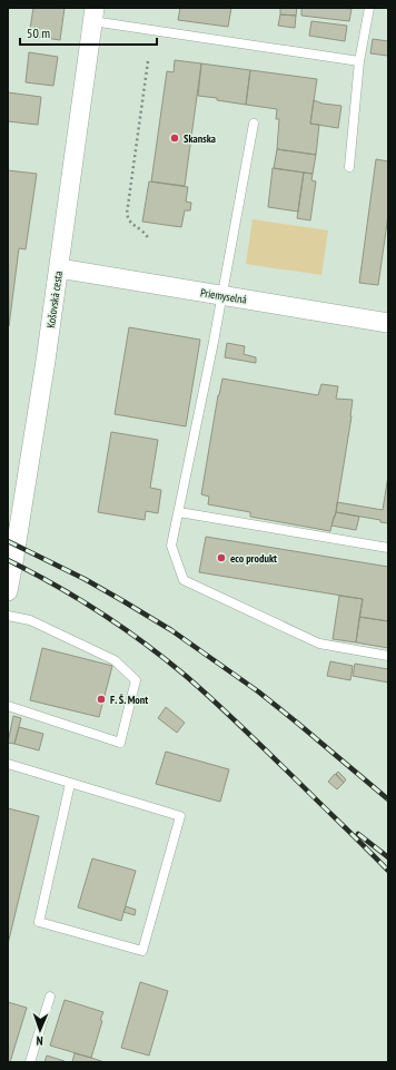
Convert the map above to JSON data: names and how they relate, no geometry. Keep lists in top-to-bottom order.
{
  "streets": {
    "street": ["Priemyselná", "Košovská cesta"]
  },
  "crossings": [
    ["Priemyselná", "Košovská cesta"]
  ],
  "places": ["Skanska", "eco produkt", "F. Š. Mont"],
  "scale_bar": "50 m",
  "north": "bottom"
}
